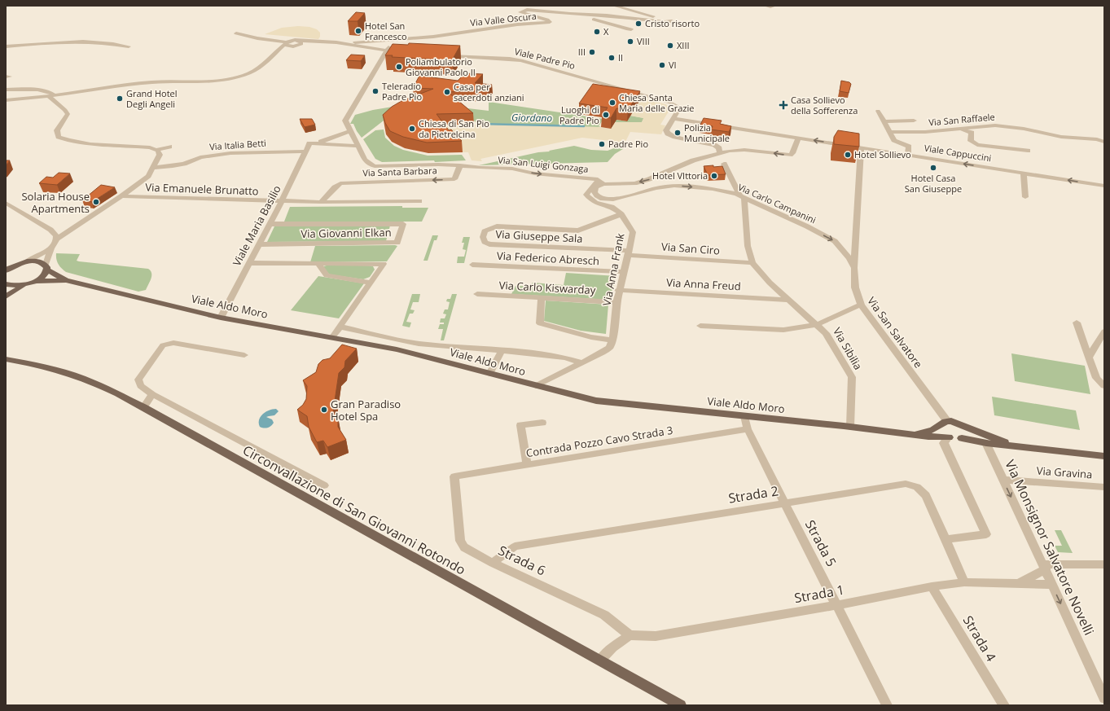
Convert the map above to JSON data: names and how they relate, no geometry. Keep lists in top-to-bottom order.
{
  "streets": {
    "main road": ["Viale Aldo Moro", "Circonvallazione di San Giovanni Rotondo"],
    "street": [
      "Via Valle Oscura",
      "Viale Padre Pio",
      "Via San Raffaele",
      "Via Italia Betti",
      "Viale Cappuccini",
      "Via San Luigi Gonzaga",
      "Via Santa Barbara",
      "Via Emanuele Brunatto",
      "Via Carlo Campanini",
      "Viale Maria Basilio",
      "Via Giovanni Elkan",
      "Via Giuseppe Sala",
      "Via San Ciro",
      "Via Federico Abresch",
      "Via Anna Frank",
      "Via Anna Freud",
      "Via Carlo Kiswarday",
      "Via San Salvatore",
      "Via Sibilia",
      "Contrada Pozzo Cavo Strada 3",
      "Via Gravina",
      "Strada 2",
      "Strada 5",
      "Via Monsignor Salvatore Novelli",
      "Strada 6",
      "Strada 1",
      "Strada 4"
    ]
  },
  "crossings": [
    ["Viale Padre Pio", "Viale Cappuccini"],
    ["Via Italia Betti", "Viale Maria Basilio"],
    ["Viale Cappuccini", "Via San Salvatore"],
    ["Via San Luigi Gonzaga", "Via Santa Barbara"],
    ["Via San Luigi Gonzaga", "Via Carlo Campanini"],
    ["Via San Luigi Gonzaga", "Via Anna Frank"],
    ["Via Santa Barbara", "Via Emanuele Brunatto"],
    ["Via Emanuele Brunatto", "Viale Maria Basilio"],
    ["Via Carlo Campanini", "Via San Salvatore"],
    ["Viale Maria Basilio", "Via Giovanni Elkan"],
    ["Viale Maria Basilio", "Viale Aldo Moro"],
    ["Via Giuseppe Sala", "Via San Ciro"],
    ["Via Giuseppe Sala", "Via Anna Frank"],
    ["Via San Ciro", "Via Anna Frank"],
    ["Via Federico Abresch", "Via Anna Frank"],
    ["Via Anna Frank", "Via Anna Freud"],
    ["Via Anna Frank", "Via Carlo Kiswarday"],
    ["Viale Aldo Moro", "Via San Salvatore"],
    ["Viale Aldo Moro", "Via Sibilia"],
    ["Viale Aldo Moro", "Strada 5"],
    ["Viale Aldo Moro", "Via Monsignor Salvatore Novelli"],
    ["Contrada Pozzo Cavo Strada 3", "Strada 5"],
    ["Contrada Pozzo Cavo Strada 3", "Strada 6"],
    ["Via Gravina", "Via Monsignor Salvatore Novelli"],
    ["Strada 2", "Strada 5"],
    ["Strada 2", "Strada 6"],
    ["Strada 2", "Strada 1"],
    ["Strada 5", "Strada 1"],
    ["Via Monsignor Salvatore Novelli", "Strada 1"],
    ["Strada 6", "Strada 1"],
    ["Strada 1", "Strada 4"]
  ],
  "one_way": [
    "Viale Cappuccini",
    "Via San Luigi Gonzaga",
    "Via Carlo Campanini",
    "Via Monsignor Salvatore Novelli"
  ],
  "water": ["Giordano"],
  "places": {
    "other": [
      "Cristo risorto",
      "Hotel San Francesco",
      "X",
      "VIII",
      "XIII",
      "III",
      "II",
      "VI",
      "Poliambulatorio Giovanni Paolo II",
      "Teleradio Padre Pio",
      "Casa per sacerdoti anziani",
      "Grand Hotel Degli Angeli",
      "Chiesa Santa Maria delle Grazie",
      "Luoghi di Padre Pio",
      "Chiesa di San Pio da Pietrelcina",
      "Polizia Municipale",
      "Padre Pio",
      "Hotel Sollievo",
      "Hotel Casa San Giuseppe",
      "Hotel VIttoria",
      "Solaria House Apartments",
      "Gran Paradiso Hotel Spa"
    ],
    "health": ["Casa Sollievo della Sofferenza"]
  }
}
